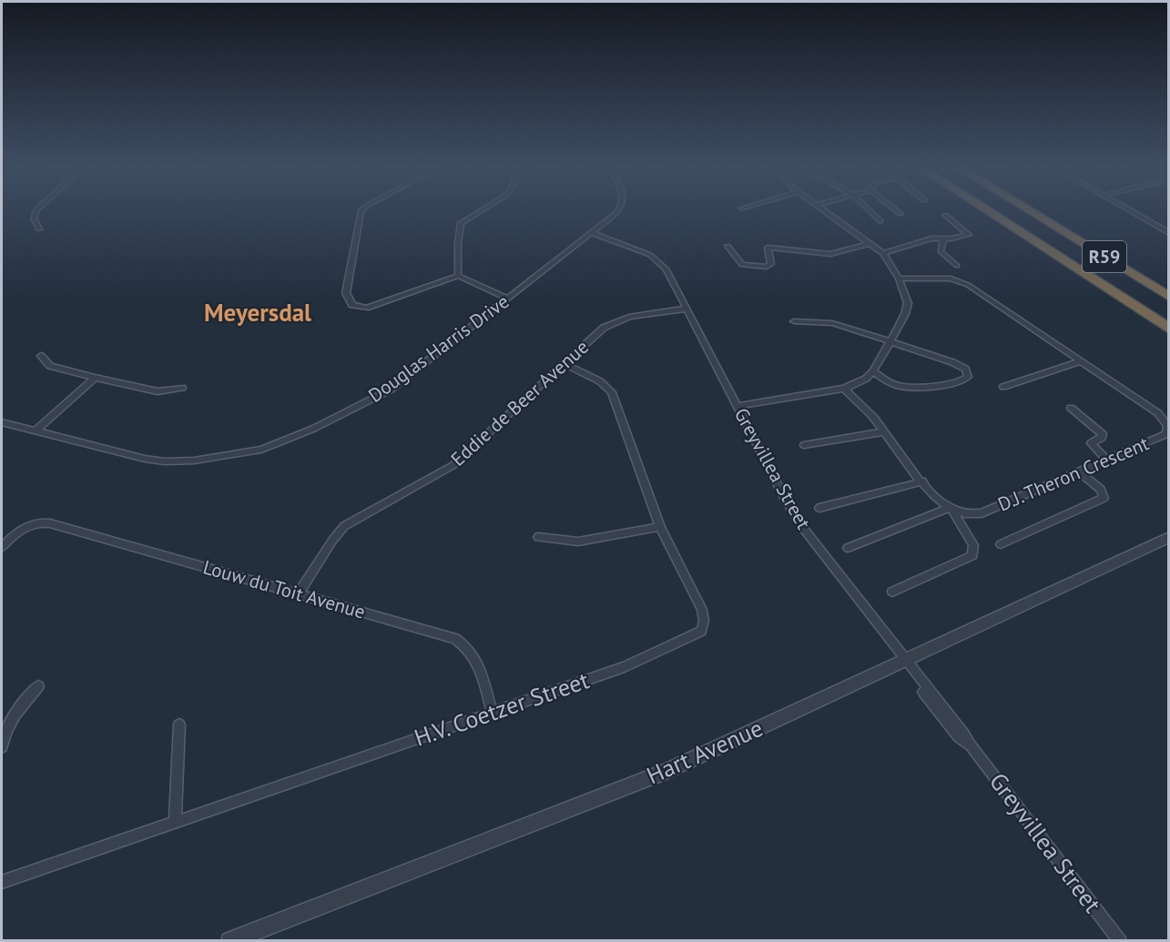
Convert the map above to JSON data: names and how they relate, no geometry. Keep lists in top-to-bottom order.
{
  "streets": {
    "highway": ["R59"],
    "street": [
      "Douglas Harris Drive",
      "Eddie de Beer Avenue",
      "Greyvillea Street",
      "D.J. Theron Crescent",
      "Louw du Toit Avenue",
      "H.V. Coetzer Street",
      "Hart Avenue"
    ]
  },
  "crossings": [
    ["Douglas Harris Drive", "Greyvillea Street"],
    ["Eddie de Beer Avenue", "Greyvillea Street"],
    ["Eddie de Beer Avenue", "Louw du Toit Avenue"],
    ["Eddie de Beer Avenue", "H.V. Coetzer Street"],
    ["Greyvillea Street", "Hart Avenue"],
    ["Louw du Toit Avenue", "H.V. Coetzer Street"]
  ],
  "districts": ["Meyersdal"]
}
